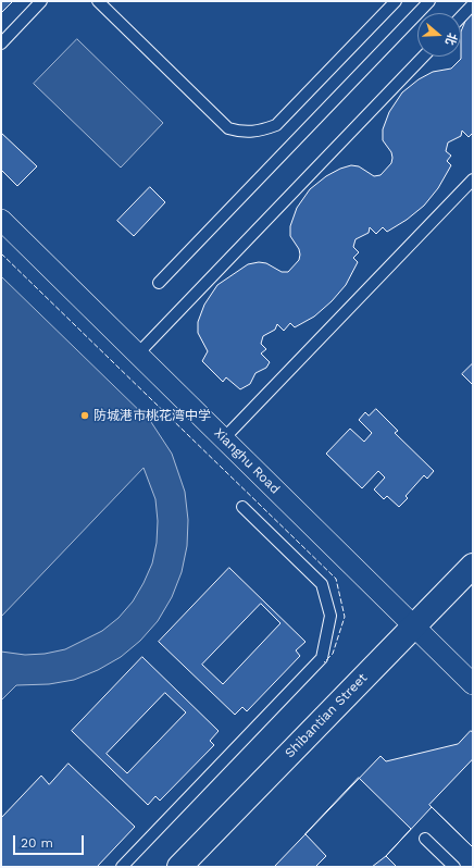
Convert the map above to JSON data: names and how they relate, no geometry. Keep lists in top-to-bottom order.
{
  "streets": {
    "street": ["Xianghu Road", "Shibantian Street"]
  },
  "crossings": [
    ["Xianghu Road", "Shibantian Street"]
  ],
  "places": ["防城港市桃花湾中学"],
  "scale_bar": "20 m",
  "north": "right"
}
